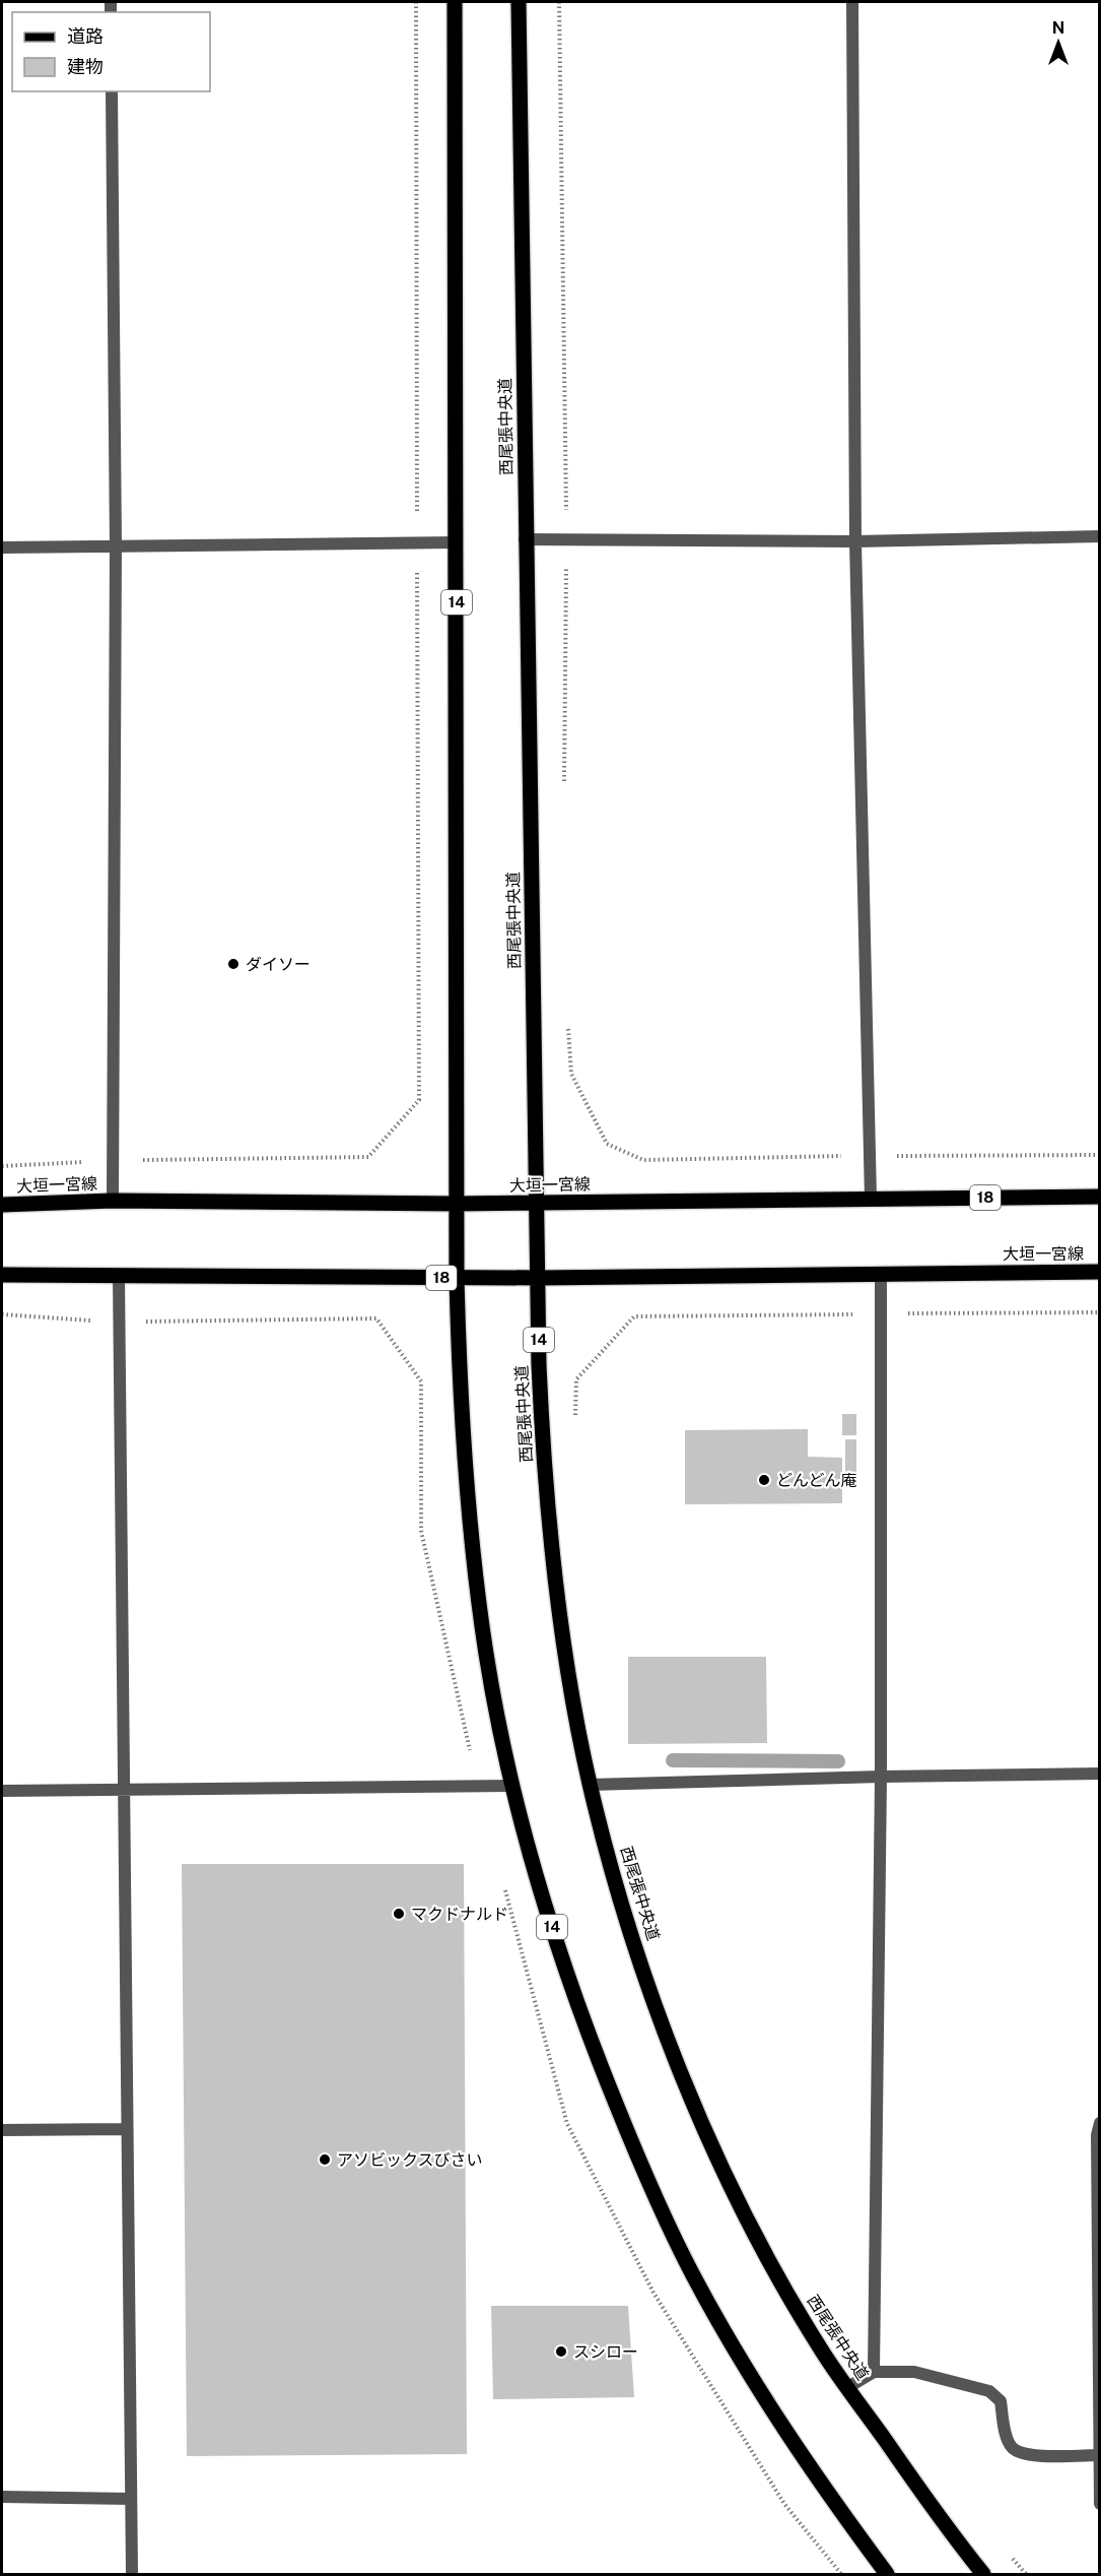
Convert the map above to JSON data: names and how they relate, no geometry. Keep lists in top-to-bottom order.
{
  "streets": {
    "main road": [
      "西尾張中央道",
      "14",
      "大垣一宮線",
      "18"
    ]
  },
  "crossings": [
    ["西尾張中央道", "大垣一宮線"],
    ["14", "大垣一宮線"]
  ],
  "places": [
    "ダイソー",
    "どんどん庵",
    "マクドナルド",
    "アソビックスびさい",
    "スシロー"
  ],
  "legend": ["道路", "建物"],
  "north": "top"
}
